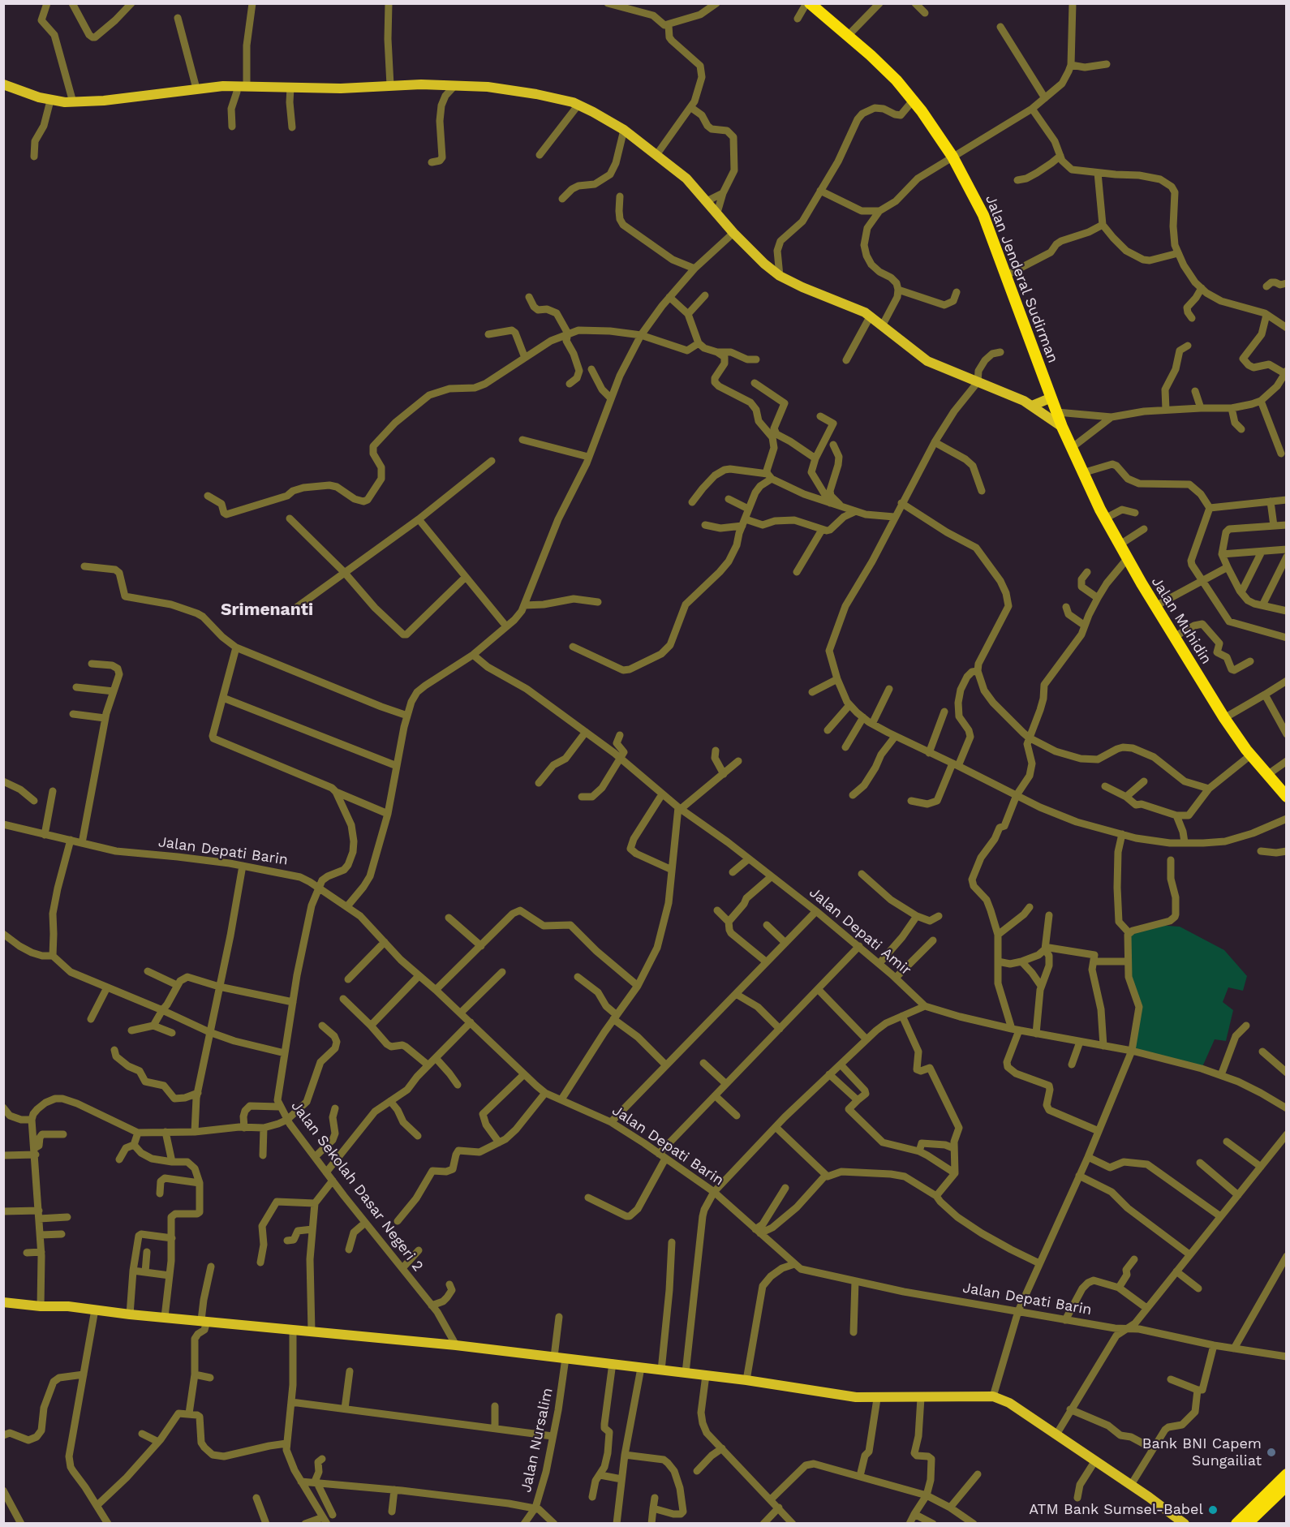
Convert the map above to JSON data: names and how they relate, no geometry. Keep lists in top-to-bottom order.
{
  "streets": {
    "highway": ["Jalan Jenderal Sudirman", "Jalan Muhidin"],
    "street": [
      "Jalan Depati Barin",
      "Jalan Depati Amir",
      "Jalan Sekolah Dasar Negeri 2",
      "Jalan Nursalim"
    ]
  },
  "crossings": [
    ["Jalan Jenderal Sudirman", "Jalan Muhidin"],
    ["Jalan Depati Barin", "Jalan Sekolah Dasar Negeri 2"]
  ],
  "districts": ["Srimenanti"],
  "places": ["Bank BNI Capem Sungailiat", "ATM Bank Sumsel-Babel"]
}
